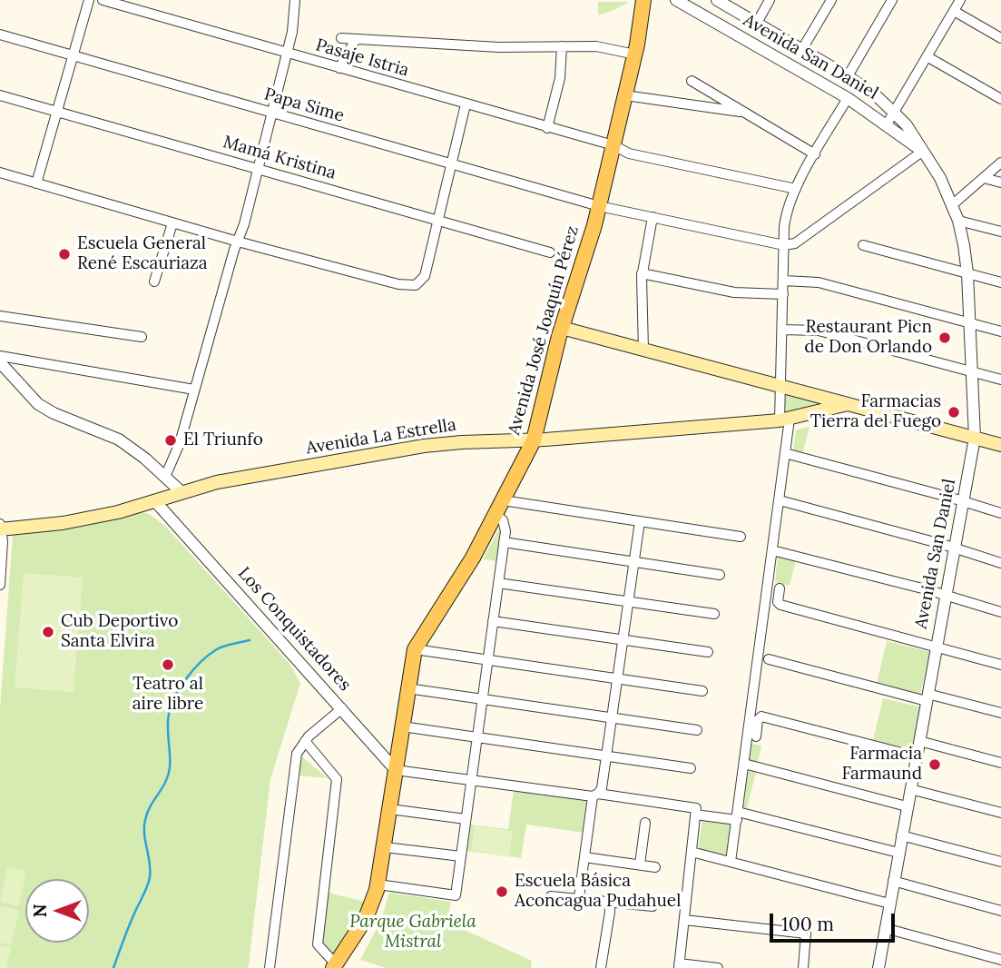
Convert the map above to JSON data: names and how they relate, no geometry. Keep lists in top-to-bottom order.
{
  "streets": {
    "main road": ["Avenida José Joaquín Pérez", "Avenida La Estrella"],
    "street": [
      "Avenida San Daniel",
      "Pasaje Istria",
      "Papa Sime",
      "Mamá Kristina",
      "Los Conquistadores"
    ]
  },
  "crossings": [
    ["Avenida San Daniel", "Avenida La Estrella"],
    ["Pasaje Istria", "Avenida José Joaquín Pérez"],
    ["Papa Sime", "Avenida José Joaquín Pérez"],
    ["Avenida José Joaquín Pérez", "Avenida La Estrella"],
    ["Avenida José Joaquín Pérez", "Los Conquistadores"],
    ["Avenida La Estrella", "Los Conquistadores"]
  ],
  "parks": ["Parque Gabriela Mistral"],
  "places": [
    "Escuela General René Escauriaza",
    "Restaurant Picn de Don Orlando",
    "Farmacias Tierra del Fuego",
    "El Triunfo",
    "Cub Deportivo Santa Elvira",
    "Teatro al aire libre",
    "Farmacia Farmaund",
    "Escuela Básica Aconcagua Pudahuel"
  ],
  "scale_bar": "100 m",
  "north": "left"
}
